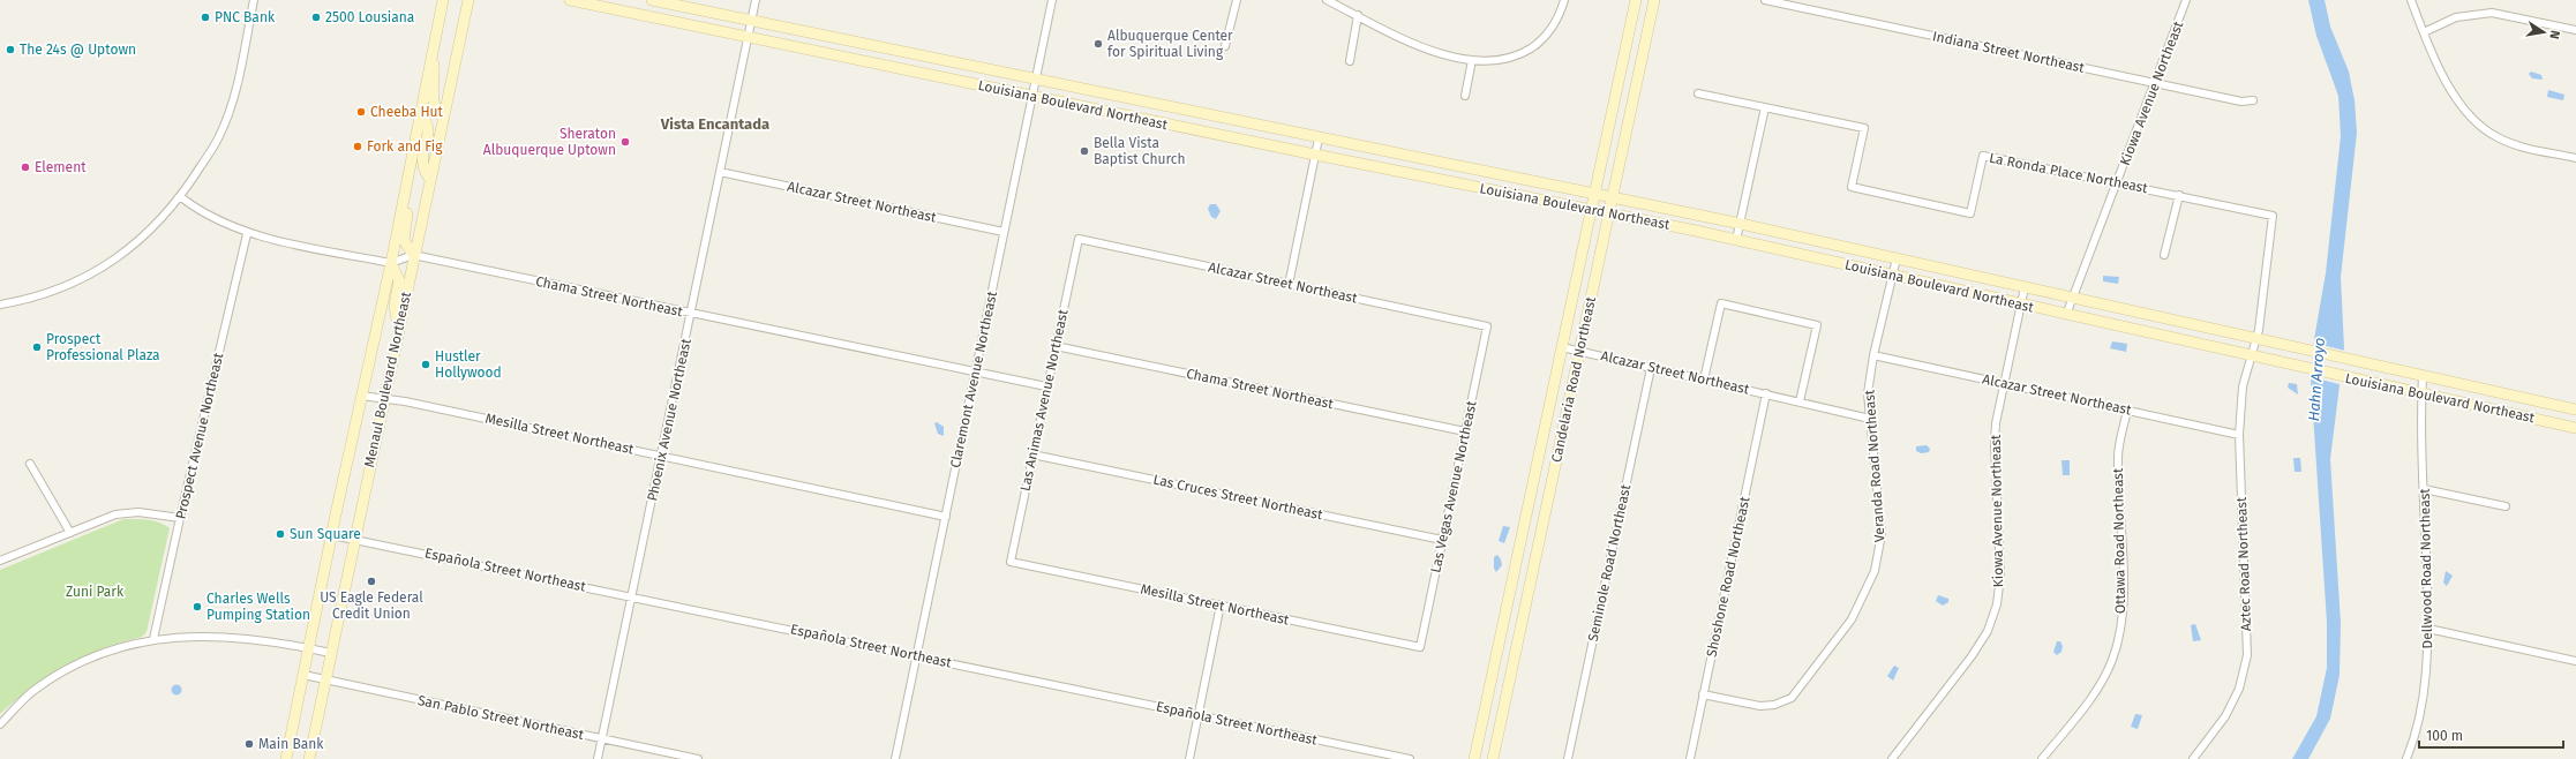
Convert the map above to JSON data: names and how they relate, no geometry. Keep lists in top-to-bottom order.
{
  "streets": {
    "main road": ["Louisiana Boulevard Northeast", "Menaul Boulevard Northeast", "Candelaria Road Northeast"],
    "street": [
      "Indiana Street Northeast",
      "Kiowa Avenue Northeast",
      "La Ronda Place Northeast",
      "Alcazar Street Northeast",
      "Chama Street Northeast",
      "Claremont Avenue Northeast",
      "Las Animas Avenue Northeast",
      "Phoenix Avenue Northeast",
      "Mesilla Street Northeast",
      "Prospect Avenue Northeast",
      "Veranda Road Northeast",
      "Las Vegas Avenue Northeast",
      "Las Cruces Street Northeast",
      "Ottawa Road Northeast",
      "Seminole Road Northeast",
      "Aztec Road Northeast",
      "Dellwood Road Northeast",
      "Española Street Northeast",
      "Shoshone Road Northeast",
      "San Pablo Street Northeast"
    ]
  },
  "crossings": [
    ["Indiana Street Northeast", "Kiowa Avenue Northeast"],
    ["Kiowa Avenue Northeast", "Louisiana Boulevard Northeast"],
    ["Kiowa Avenue Northeast", "La Ronda Place Northeast"],
    ["Kiowa Avenue Northeast", "Alcazar Street Northeast"],
    ["Louisiana Boulevard Northeast", "La Ronda Place Northeast"],
    ["Louisiana Boulevard Northeast", "Claremont Avenue Northeast"],
    ["Louisiana Boulevard Northeast", "Candelaria Road Northeast"],
    ["Louisiana Boulevard Northeast", "Phoenix Avenue Northeast"],
    ["Louisiana Boulevard Northeast", "Veranda Road Northeast"],
    ["Louisiana Boulevard Northeast", "Aztec Road Northeast"],
    ["Louisiana Boulevard Northeast", "Dellwood Road Northeast"],
    ["La Ronda Place Northeast", "Aztec Road Northeast"],
    ["Alcazar Street Northeast", "Claremont Avenue Northeast"],
    ["Alcazar Street Northeast", "Candelaria Road Northeast"],
    ["Alcazar Street Northeast", "Las Animas Avenue Northeast"],
    ["Alcazar Street Northeast", "Phoenix Avenue Northeast"],
    ["Alcazar Street Northeast", "Veranda Road Northeast"],
    ["Alcazar Street Northeast", "Las Vegas Avenue Northeast"],
    ["Alcazar Street Northeast", "Ottawa Road Northeast"],
    ["Alcazar Street Northeast", "Seminole Road Northeast"],
    ["Alcazar Street Northeast", "Aztec Road Northeast"],
    ["Alcazar Street Northeast", "Shoshone Road Northeast"],
    ["Chama Street Northeast", "Menaul Boulevard Northeast"],
    ["Chama Street Northeast", "Claremont Avenue Northeast"],
    ["Chama Street Northeast", "Las Animas Avenue Northeast"],
    ["Chama Street Northeast", "Phoenix Avenue Northeast"],
    ["Chama Street Northeast", "Las Vegas Avenue Northeast"],
    ["Menaul Boulevard Northeast", "Mesilla Street Northeast"],
    ["Menaul Boulevard Northeast", "Española Street Northeast"],
    ["Menaul Boulevard Northeast", "San Pablo Street Northeast"],
    ["Claremont Avenue Northeast", "Mesilla Street Northeast"],
    ["Claremont Avenue Northeast", "Española Street Northeast"],
    ["Las Animas Avenue Northeast", "Mesilla Street Northeast"],
    ["Las Animas Avenue Northeast", "Las Cruces Street Northeast"],
    ["Phoenix Avenue Northeast", "Mesilla Street Northeast"],
    ["Phoenix Avenue Northeast", "Española Street Northeast"],
    ["Phoenix Avenue Northeast", "San Pablo Street Northeast"],
    ["Mesilla Street Northeast", "Las Vegas Avenue Northeast"],
    ["Veranda Road Northeast", "Shoshone Road Northeast"],
    ["Las Vegas Avenue Northeast", "Las Cruces Street Northeast"]
  ],
  "districts": ["Vista Encantada"],
  "water": ["Hahn Arroyo"],
  "parks": ["Zuni Park"],
  "places": [
    "PNC Bank",
    "2500 Lousiana",
    "Albuquerque Center for Spiritual Living",
    "The 24s @ Uptown",
    "Cheeba Hut",
    "Sheraton Albuquerque Uptown",
    "Fork and Fig",
    "Bella Vista Baptist Church",
    "Element",
    "Prospect Professional Plaza",
    "Hustler Hollywood",
    "Sun Square",
    "US Eagle Federal Credit Union",
    "Charles Wells Pumping Station",
    "Main Bank"
  ],
  "scale_bar": "100 m",
  "north": "right"
}
